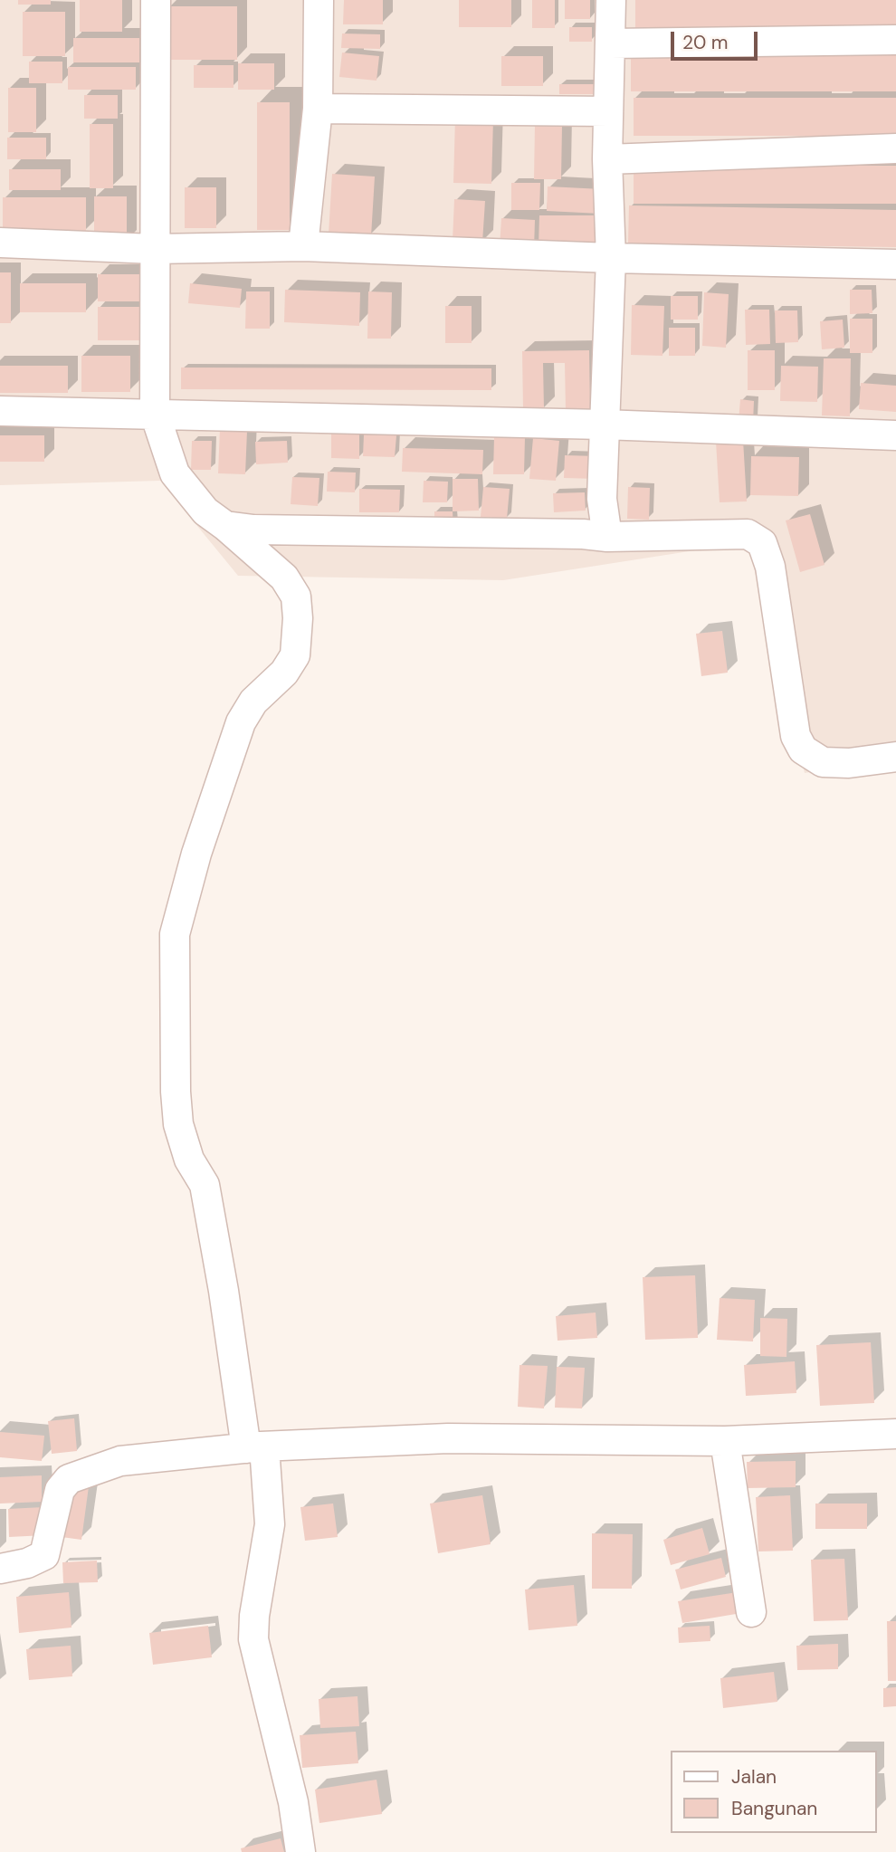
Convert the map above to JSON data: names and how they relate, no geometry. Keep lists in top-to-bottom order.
{
  "legend": ["Jalan", "Bangunan"],
  "scale_bar": "20 m"
}
